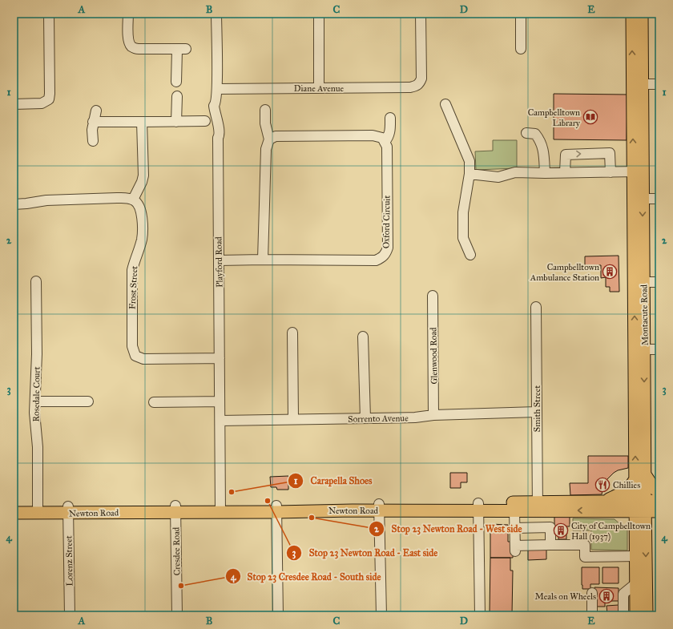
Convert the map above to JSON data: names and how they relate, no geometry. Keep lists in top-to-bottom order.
{
  "streets": {
    "main road": ["Montacute Road", "Newton Road"],
    "street": [
      "Diane Avenue",
      "Oxford Circuit",
      "Playford Road",
      "Frost Street",
      "Glenwood Road",
      "Rosedale Court",
      "Smith Street",
      "Sorrento Avenue",
      "Cresdee Road",
      "Lorenz Street"
    ]
  },
  "crossings": [
    ["Diane Avenue", "Playford Road"],
    ["Oxford Circuit", "Playford Road"],
    ["Playford Road", "Frost Street"],
    ["Playford Road", "Sorrento Avenue"],
    ["Playford Road", "Newton Road"],
    ["Montacute Road", "Newton Road"],
    ["Glenwood Road", "Sorrento Avenue"],
    ["Rosedale Court", "Newton Road"],
    ["Smith Street", "Sorrento Avenue"],
    ["Smith Street", "Newton Road"],
    ["Newton Road", "Cresdee Road"],
    ["Newton Road", "Lorenz Street"]
  ],
  "places": {
    "library": ["Campbelltown Library"],
    "building": ["Campbelltown Ambulance Station", "City of Campbelltown Hall (1937)", "Meals on Wheels"],
    "restaurant": ["Chillies"],
    "other": [
      "Carapella Shoes",
      "Stop 23 Newton Road - East side",
      "Stop 23 Newton Road - West side",
      "Stop 23 Cresdee Road - South side"
    ]
  },
  "grid": {
    "columns": [
      "A",
      "B",
      "C",
      "D",
      "E"
    ],
    "rows": [
      "1",
      "2",
      "3",
      "4"
    ]
  }
}
